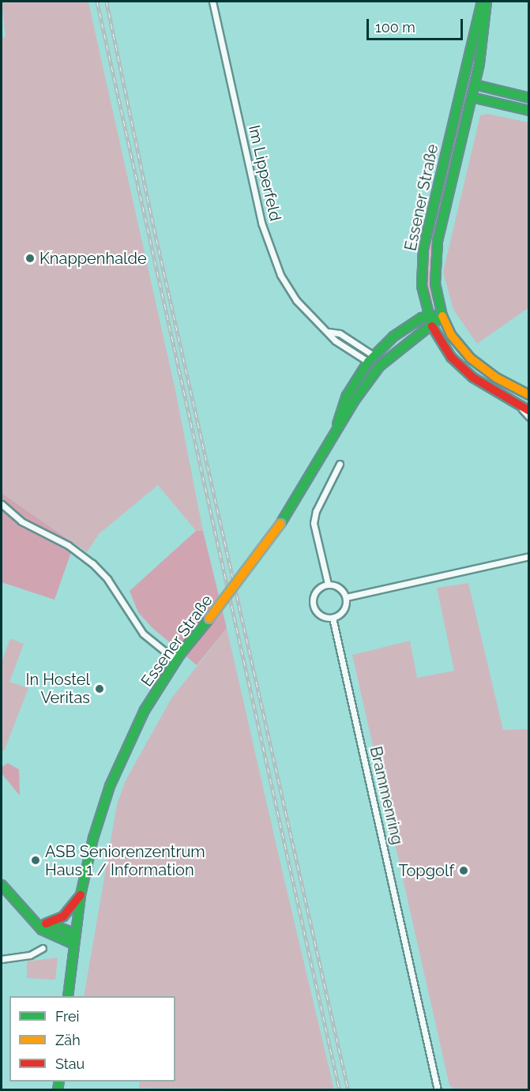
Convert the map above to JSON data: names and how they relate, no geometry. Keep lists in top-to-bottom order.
{
  "streets": {
    "main road": ["Essener Straße"],
    "street": ["Im Lipperfeld", "Brammenring"]
  },
  "crossings": [
    ["Im Lipperfeld", "Essener Straße"]
  ],
  "places": [
    "Knappenhalde",
    "In Hostel Veritas",
    "ASB Seniorenzentrum Haus 1 / Information",
    "Topgolf"
  ],
  "legend": ["Frei", "Zäh", "Stau"],
  "scale_bar": "100 m"
}
